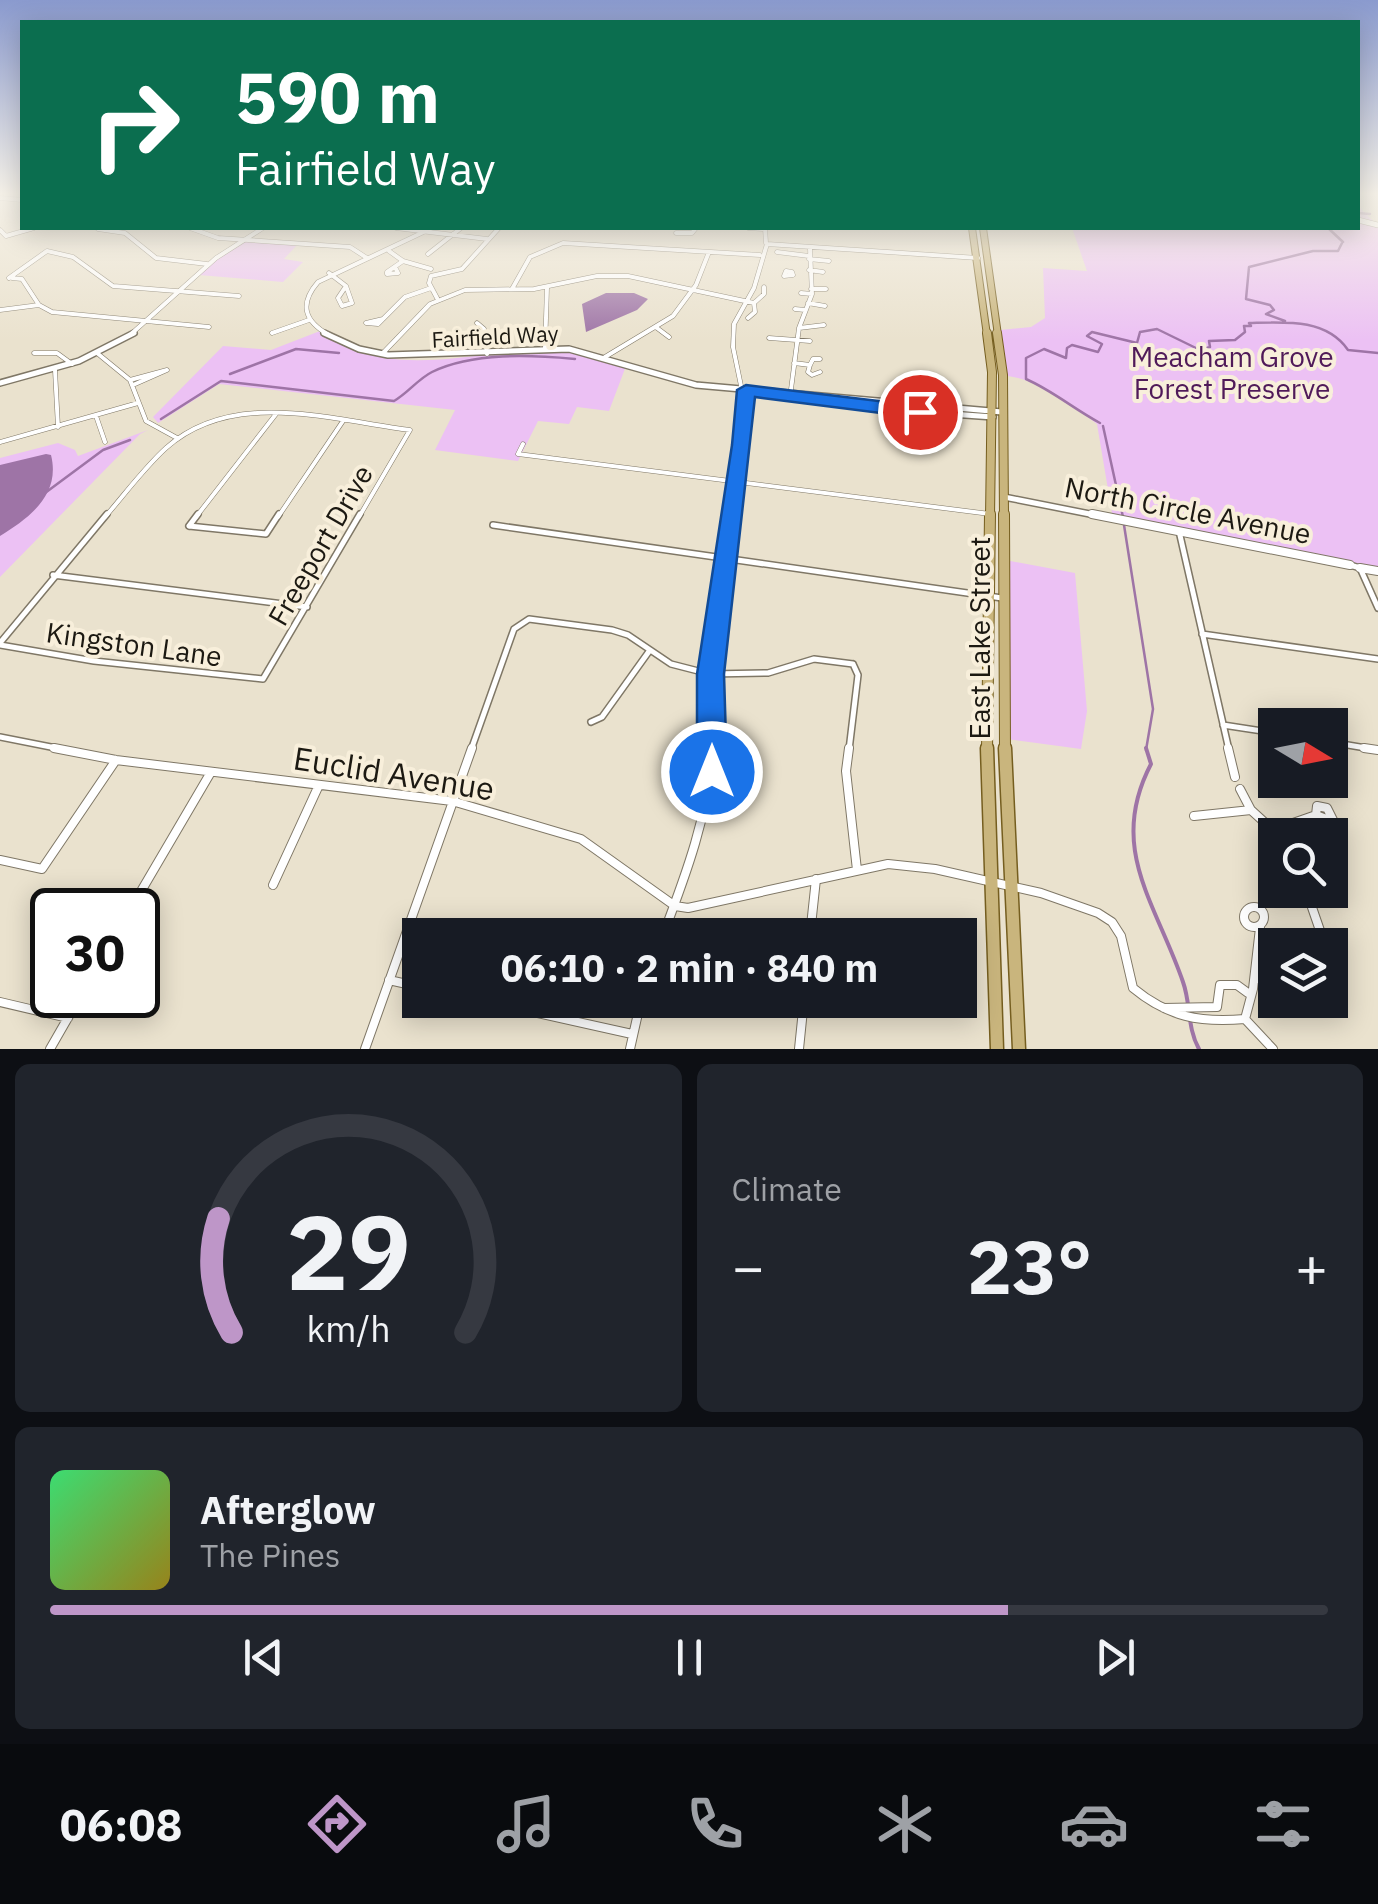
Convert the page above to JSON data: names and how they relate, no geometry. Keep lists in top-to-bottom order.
{
  "streets": {
    "main road": ["East Lake Street"],
    "street": [
      "Fairfield Way",
      "North Circle Avenue",
      "Freeport Drive",
      "Kingston Lane",
      "Euclid Avenue"
    ]
  },
  "crossings": [
    ["Fairfield Way", "East Lake Street"],
    ["North Circle Avenue", "East Lake Street"],
    ["Freeport Drive", "Kingston Lane"]
  ],
  "parks": ["Meacham Grove Forest Preserve"],
  "north": "right",
  "page": {
    "turn": ["590 m", "Fairfield Way"],
    "limit": "30",
    "trip": "06:10 · 2 min · 840 m",
    "tile": "Climate",
    "heat": ["−", "23°", "+"],
    "song": ["Afterglow", "The Pines"],
    "tabs": "06:08",
    "gauge": ["29", "km/h"]
  }
}
